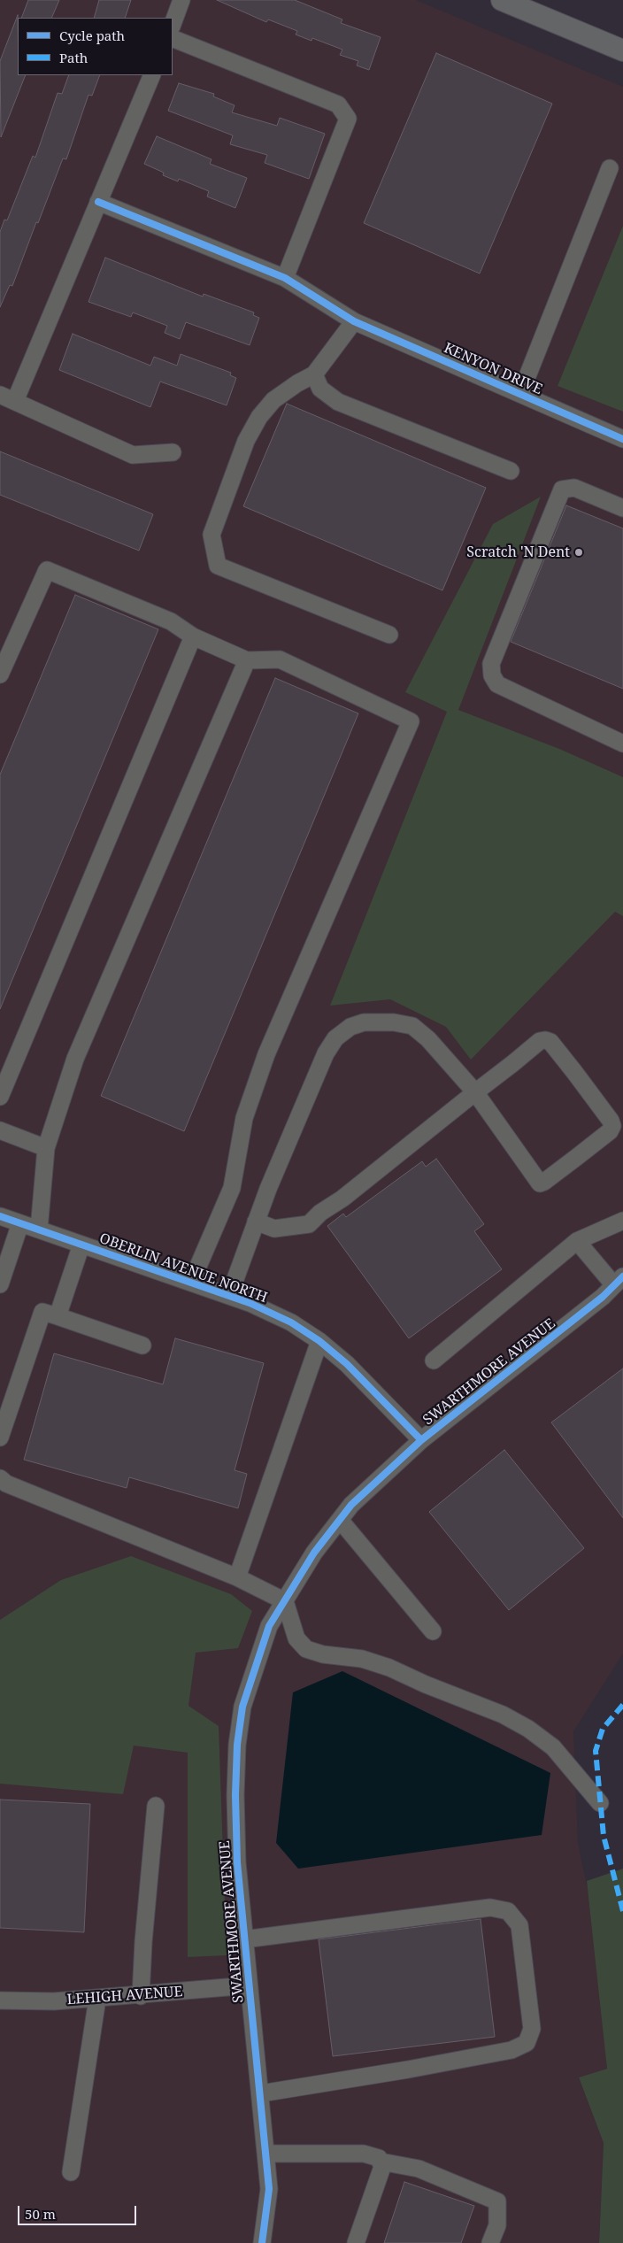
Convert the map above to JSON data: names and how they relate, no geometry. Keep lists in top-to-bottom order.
{
  "streets": {
    "street": [
      "KENYON DRIVE",
      "OBERLIN AVENUE NORTH",
      "SWARTHMORE AVENUE",
      "LEHIGH AVENUE"
    ]
  },
  "crossings": [
    ["OBERLIN AVENUE NORTH", "SWARTHMORE AVENUE"],
    ["SWARTHMORE AVENUE", "LEHIGH AVENUE"]
  ],
  "places": ["Scratch 'N Dent"],
  "legend": ["Cycle path", "Path"],
  "scale_bar": "50 m"
}
